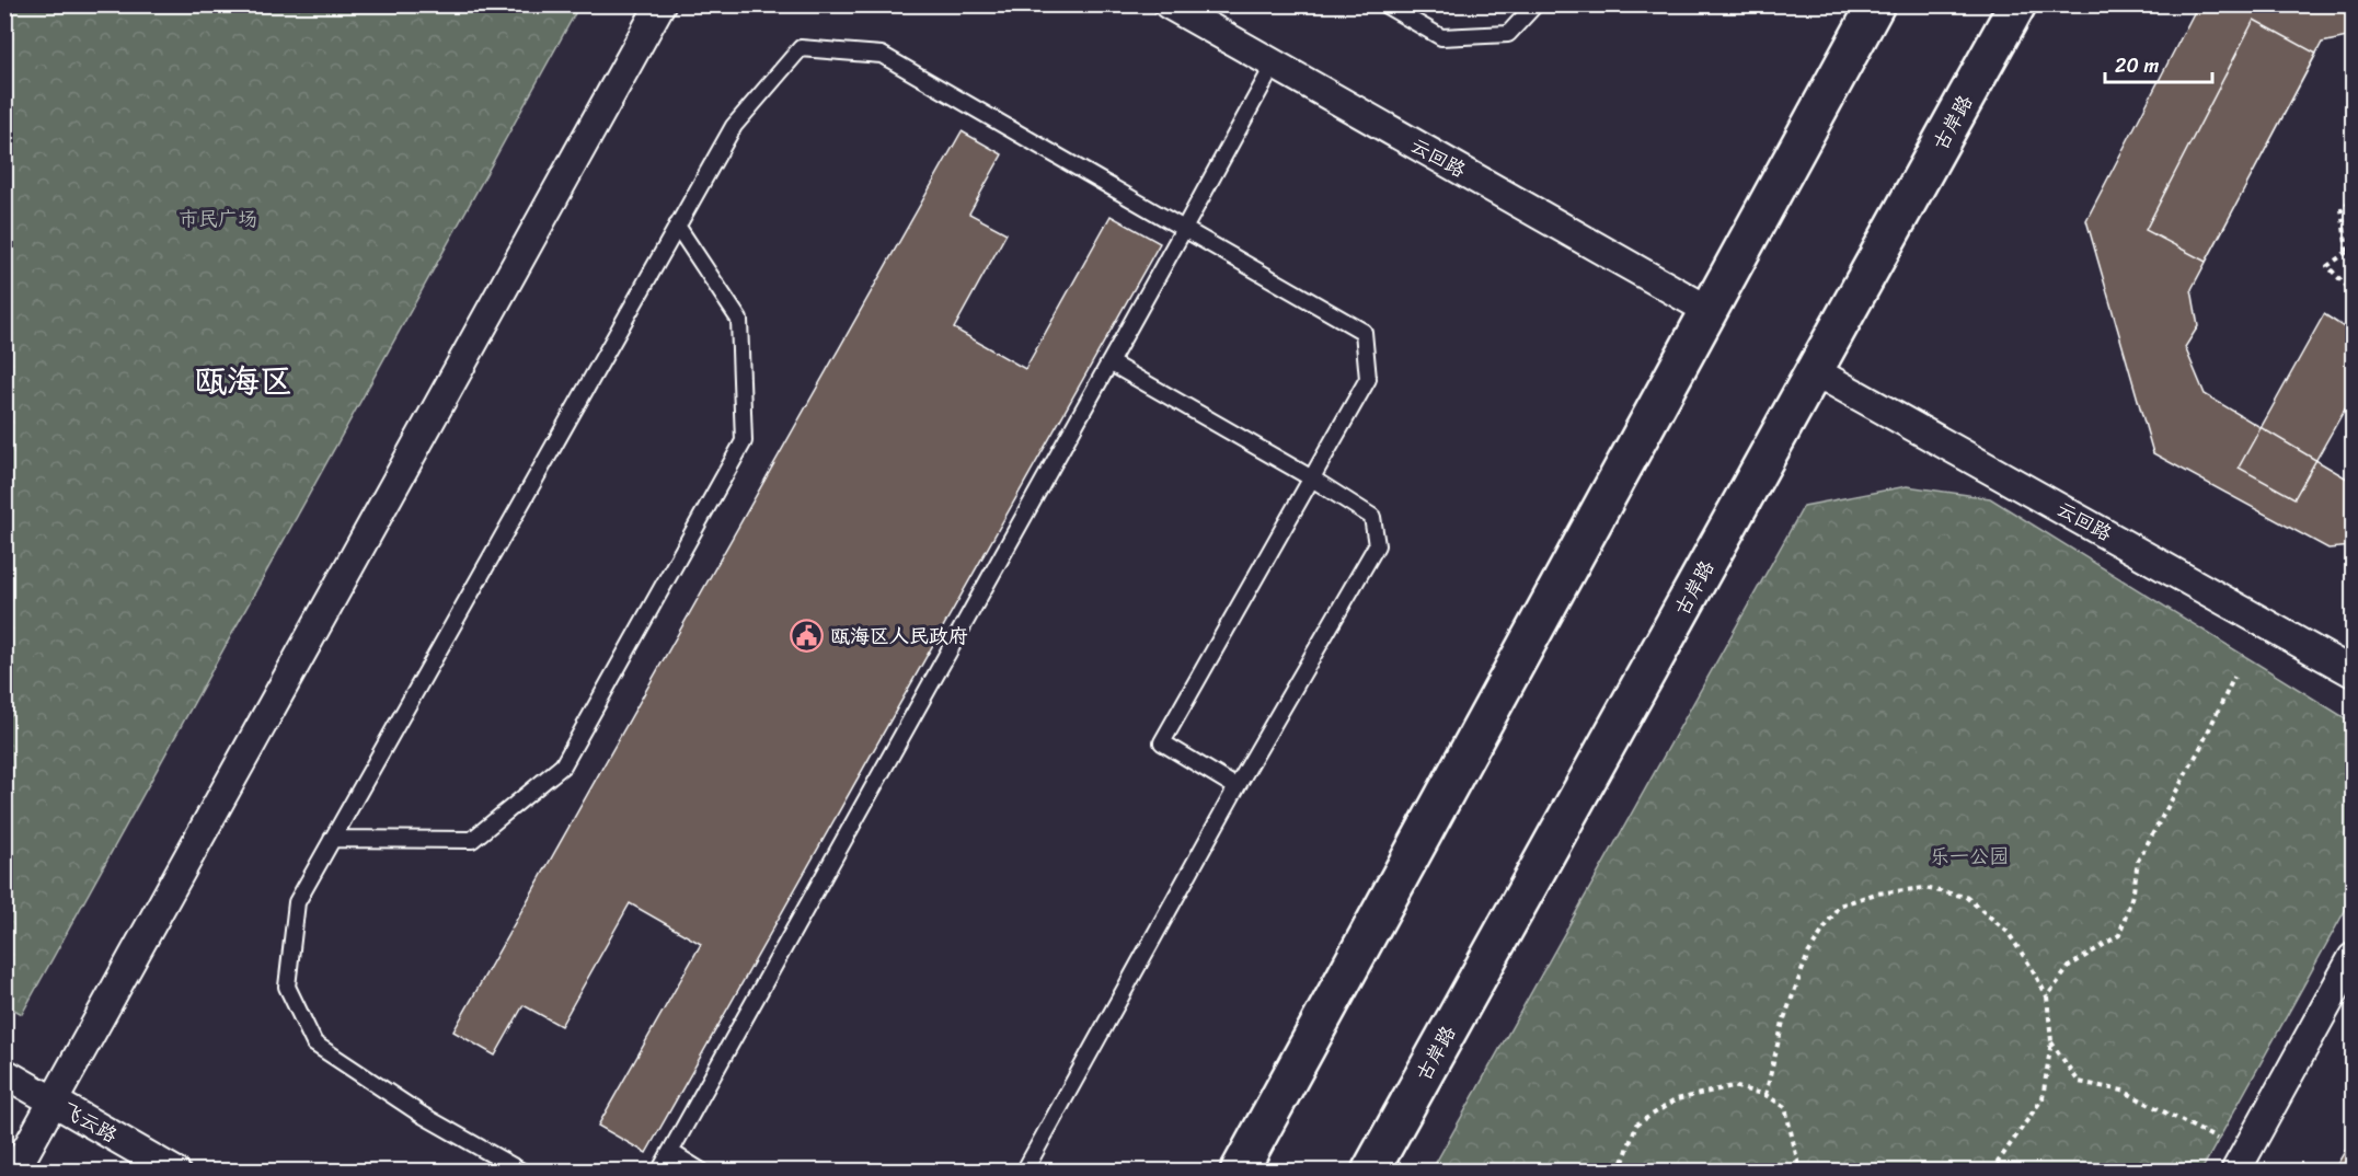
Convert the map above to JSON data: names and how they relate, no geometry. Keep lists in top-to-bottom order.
{
  "streets": {
    "street": ["古岸路", "云回路", "飞云路"]
  },
  "crossings": [
    ["古岸路", "云回路"]
  ],
  "districts": ["瓯海区"],
  "parks": ["市民广场", "乐一公园"],
  "places": {
    "public building": ["瓯海区人民政府"]
  },
  "scale_bar": "20 m"
}
